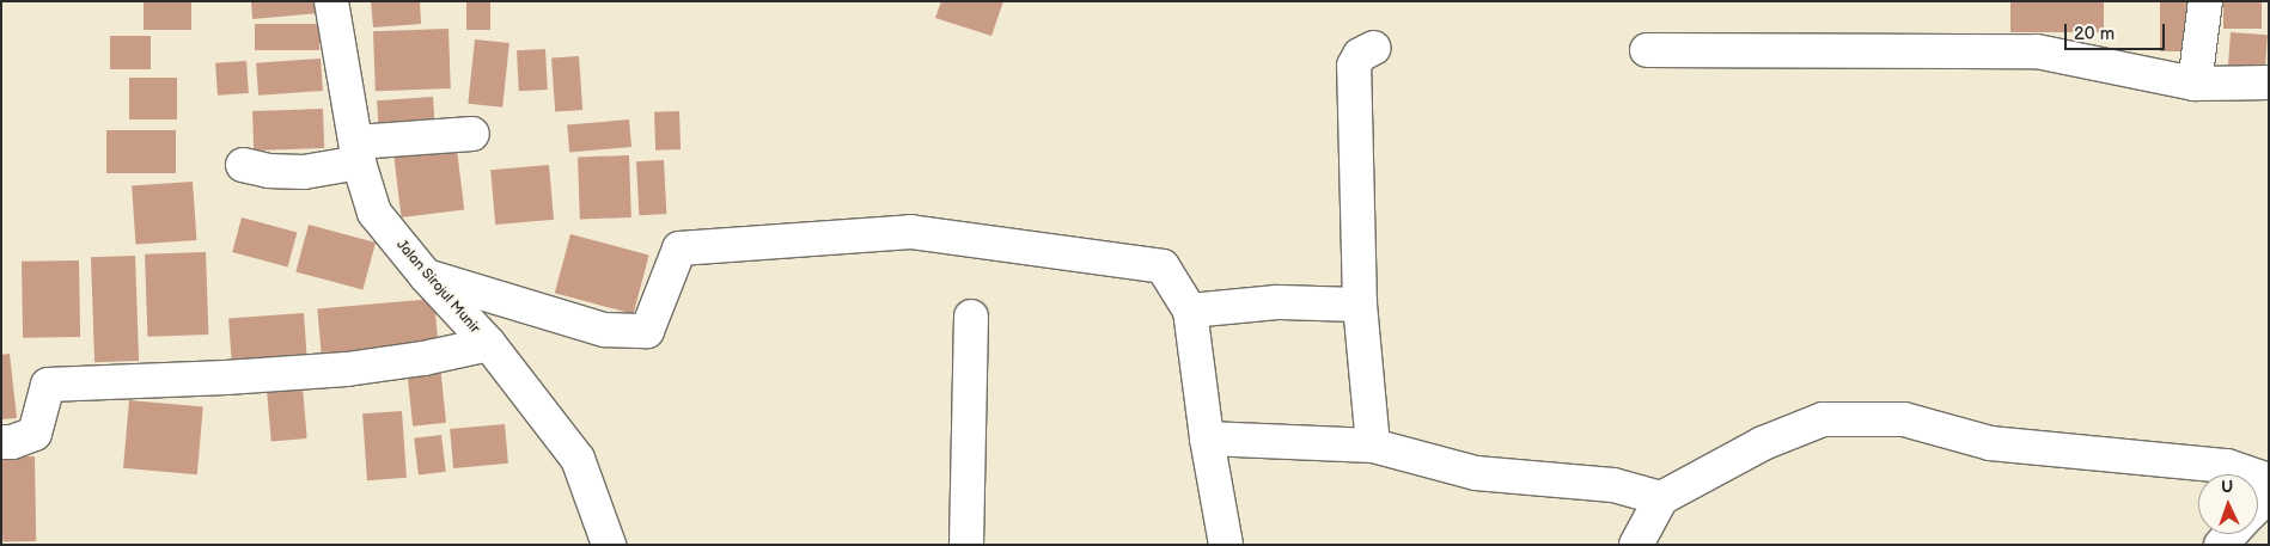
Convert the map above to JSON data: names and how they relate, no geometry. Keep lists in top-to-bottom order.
{
  "streets": {
    "street": ["Jalan Sirojul Munir"]
  },
  "scale_bar": "20 m",
  "north": "top"
}
